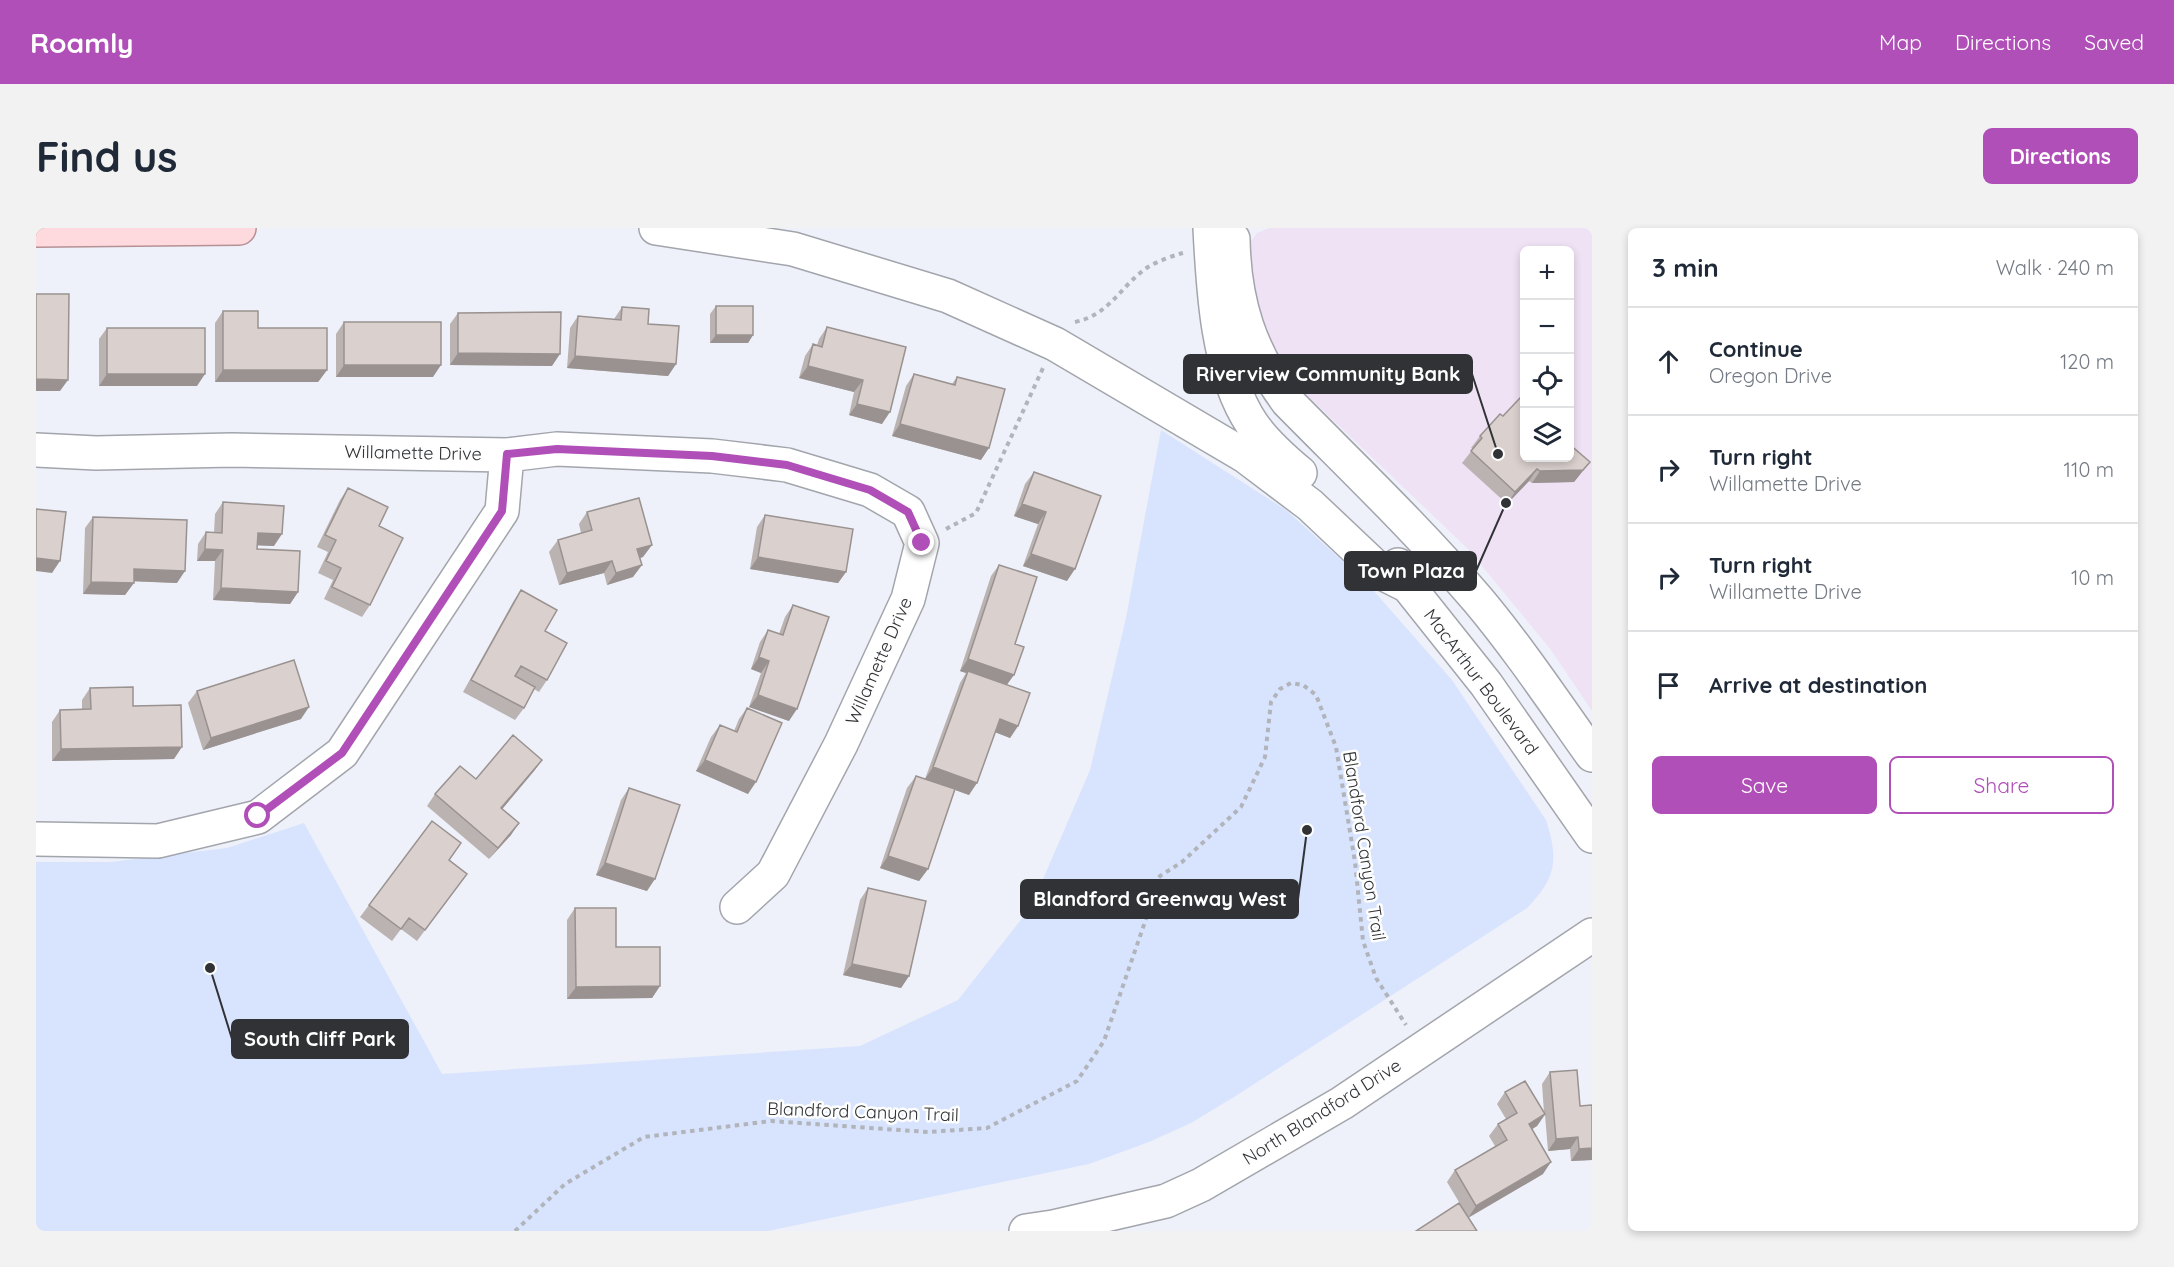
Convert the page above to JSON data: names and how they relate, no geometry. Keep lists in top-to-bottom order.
{
  "streets": {
    "street": ["Willamette Drive", "MacArthur Boulevard", "North Blandford Drive"],
    "path": ["Blandford Canyon Trail"]
  },
  "crossings": [
    ["Blandford Canyon Trail", "North Blandford Drive"]
  ],
  "places": [
    "Riverview Community Bank",
    "Town Plaza",
    "Blandford Greenway West",
    "South Cliff Park"
  ],
  "page": {
    "header": "Roamly",
    "nav": ["Map", "Directions", "Saved"],
    "buttons": [
      "Directions",
      ["Save", "Share"]
    ],
    "title": "Find us",
    "heading": ["3 min", "Walk · 240 m"],
    "map_buttons": ["+", "−"],
    "list": [
      ["Continue", "Oregon Drive", "120 m"],
      ["Turn right", "Willamette Drive", "110 m"],
      ["Turn right", "Willamette Drive", "10 m"],
      "Arrive at destination"
    ]
  }
}
